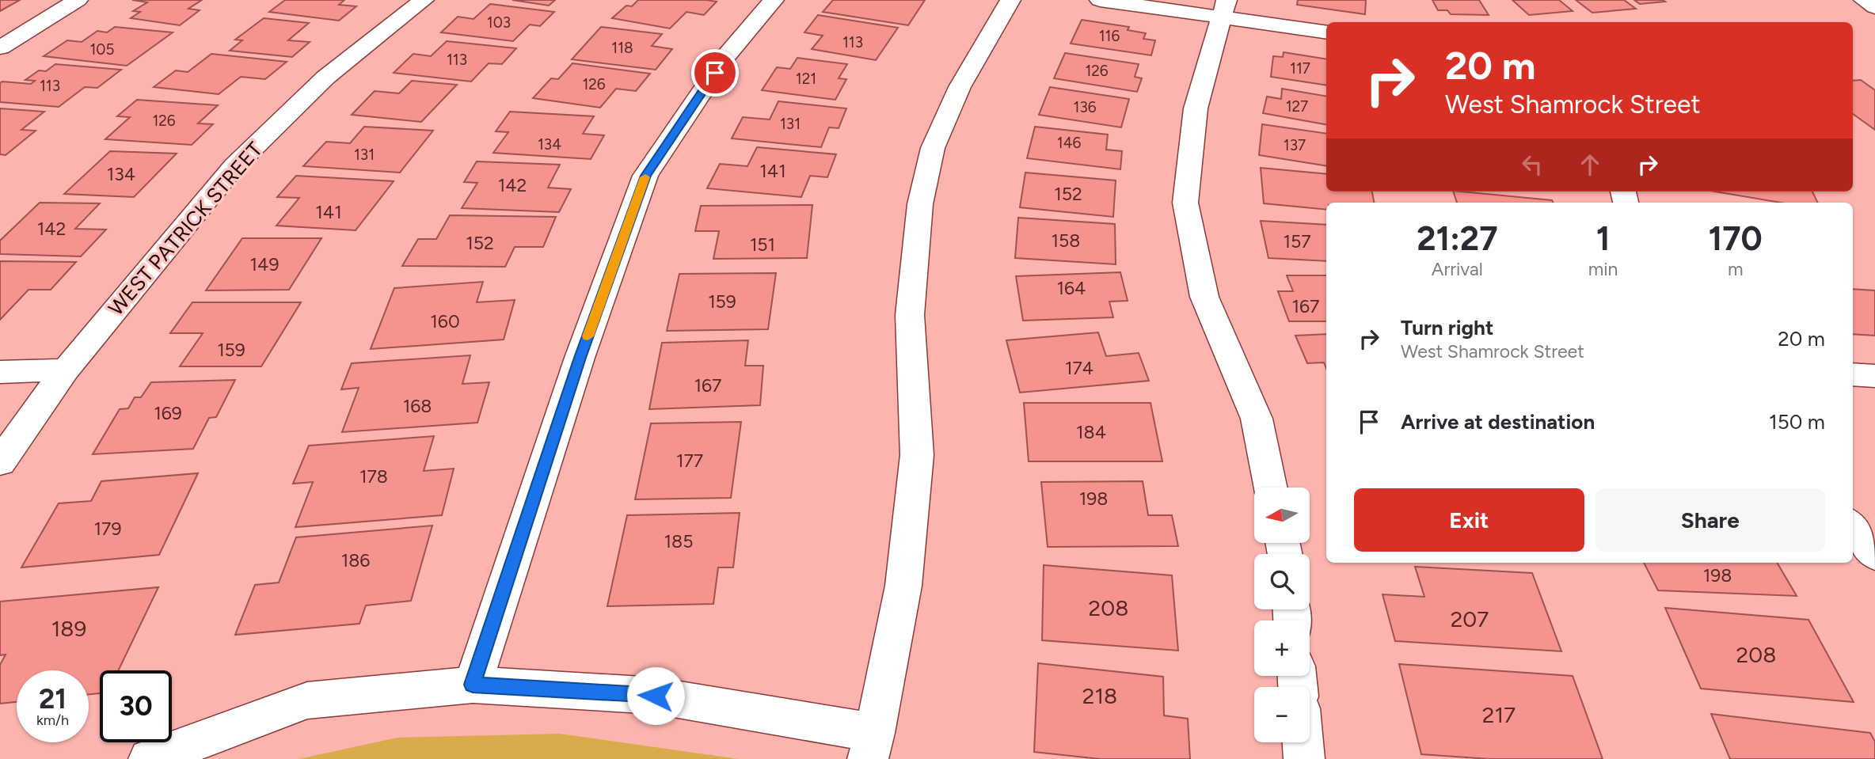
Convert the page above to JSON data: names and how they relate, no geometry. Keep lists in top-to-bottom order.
{
  "streets": {
    "street": ["WEST PATRICK STREET"]
  },
  "house_numbers": [
    "103",
    "116",
    "113",
    "118",
    "105",
    "113",
    "117",
    "126",
    "121",
    "126",
    "113",
    "127",
    "136",
    "126",
    "131",
    "146",
    "134",
    "137",
    "131",
    "141",
    "134",
    "142",
    "152",
    "141",
    "142",
    "158",
    "157",
    "152",
    "151",
    "149",
    "164",
    "159",
    "167",
    "160",
    "159",
    "174",
    "167",
    "168",
    "169",
    "184",
    "177",
    "178",
    "198",
    "179",
    "185",
    "186",
    "198",
    "208",
    "207",
    "189",
    "208",
    "218",
    "217"
  ],
  "north": "left",
  "page": {
    "turn": ["20 m", "West Shamrock Street"],
    "eta": [
      "21:27",
      "Arrival",
      "1",
      "min",
      "170",
      "m"
    ],
    "list": [
      {
        "name": "Turn right",
        "note": "West Shamrock Street",
        "value": "20 m"
      },
      {
        "name": "Arrive at destination",
        "value": "150 m"
      }
    ],
    "buttons": ["Exit", "Share"],
    "map_buttons": ["+", "−"],
    "speed": "21 km/h",
    "limit": "30"
  }
}
